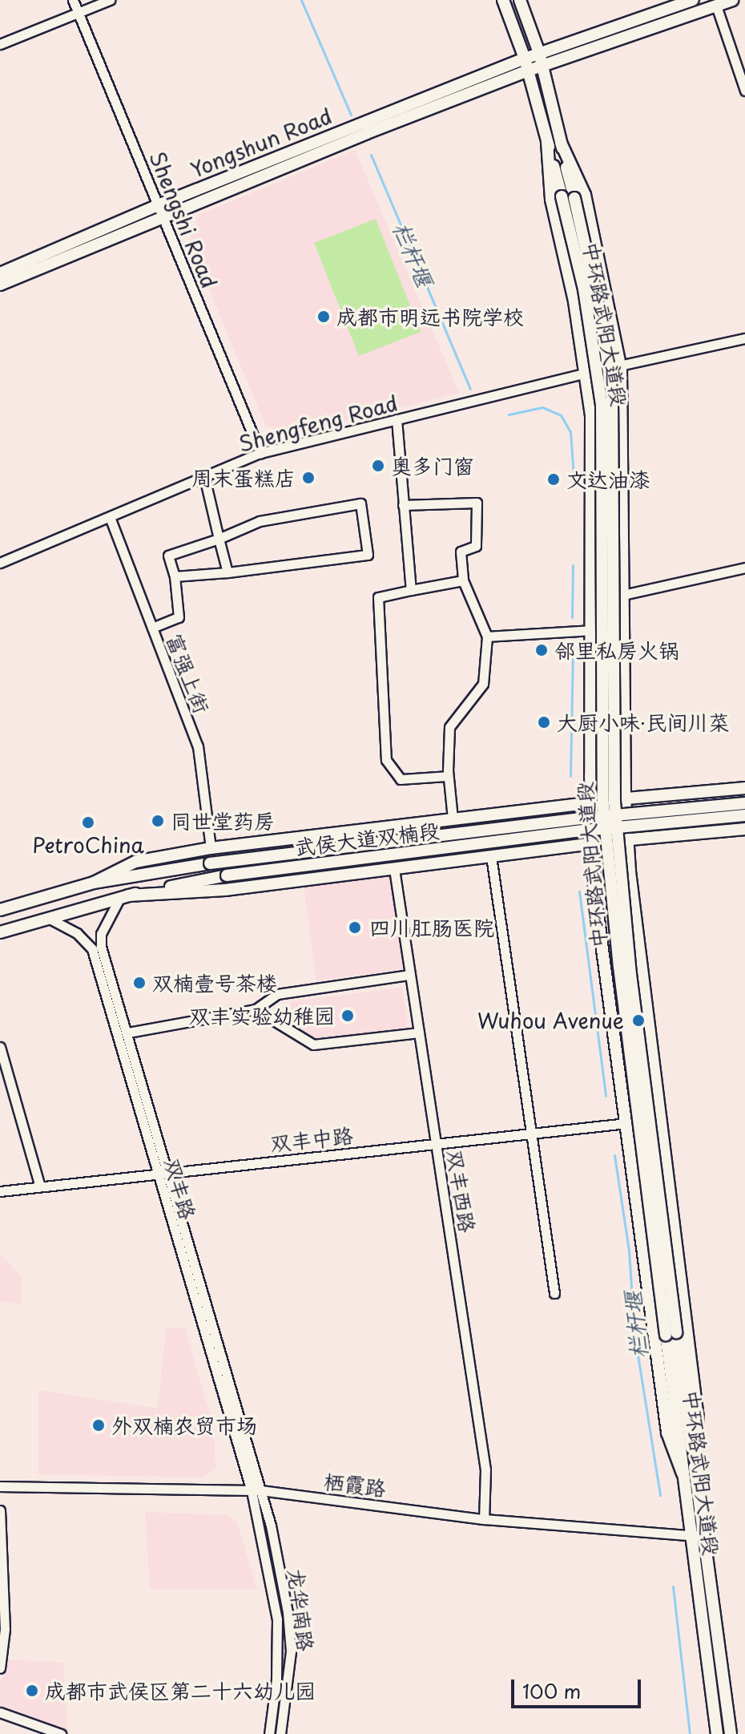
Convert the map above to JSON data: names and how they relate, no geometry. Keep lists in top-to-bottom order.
{
  "streets": {
    "main road": ["Yongshun Road", "中环路武阳大道段", "武侯大道双楠段"],
    "street": [
      "Shengshi Road",
      "Shengfeng Road",
      "富强上街",
      "双丰中路",
      "双丰路",
      "双丰西路",
      "栖霞路",
      "龙华南路"
    ]
  },
  "crossings": [
    ["Yongshun Road", "Shengshi Road"],
    ["Yongshun Road", "中环路武阳大道段"],
    ["Shengshi Road", "Shengfeng Road"],
    ["中环路武阳大道段", "栖霞路"],
    ["Shengfeng Road", "富强上街"],
    ["武侯大道双楠段", "双丰路"],
    ["双丰中路", "双丰路"],
    ["双丰中路", "双丰西路"],
    ["双丰路", "栖霞路"],
    ["双丰路", "龙华南路"],
    ["双丰西路", "栖霞路"],
    ["栖霞路", "龙华南路"]
  ],
  "water": ["栏杆堰"],
  "places": [
    "成都市明远书院学校",
    "奥多门窗",
    "周末蛋糕店",
    "文达油漆",
    "邻里私房火锅",
    "大厨小味·民间川菜",
    "同世堂药房",
    "PetroChina",
    "四川肛肠医院",
    "双楠壹号茶楼",
    "双丰实验幼稚园",
    "Wuhou Avenue",
    "外双楠农贸市场",
    "成都市武侯区第二十六幼儿园"
  ],
  "scale_bar": "100 m"
}
